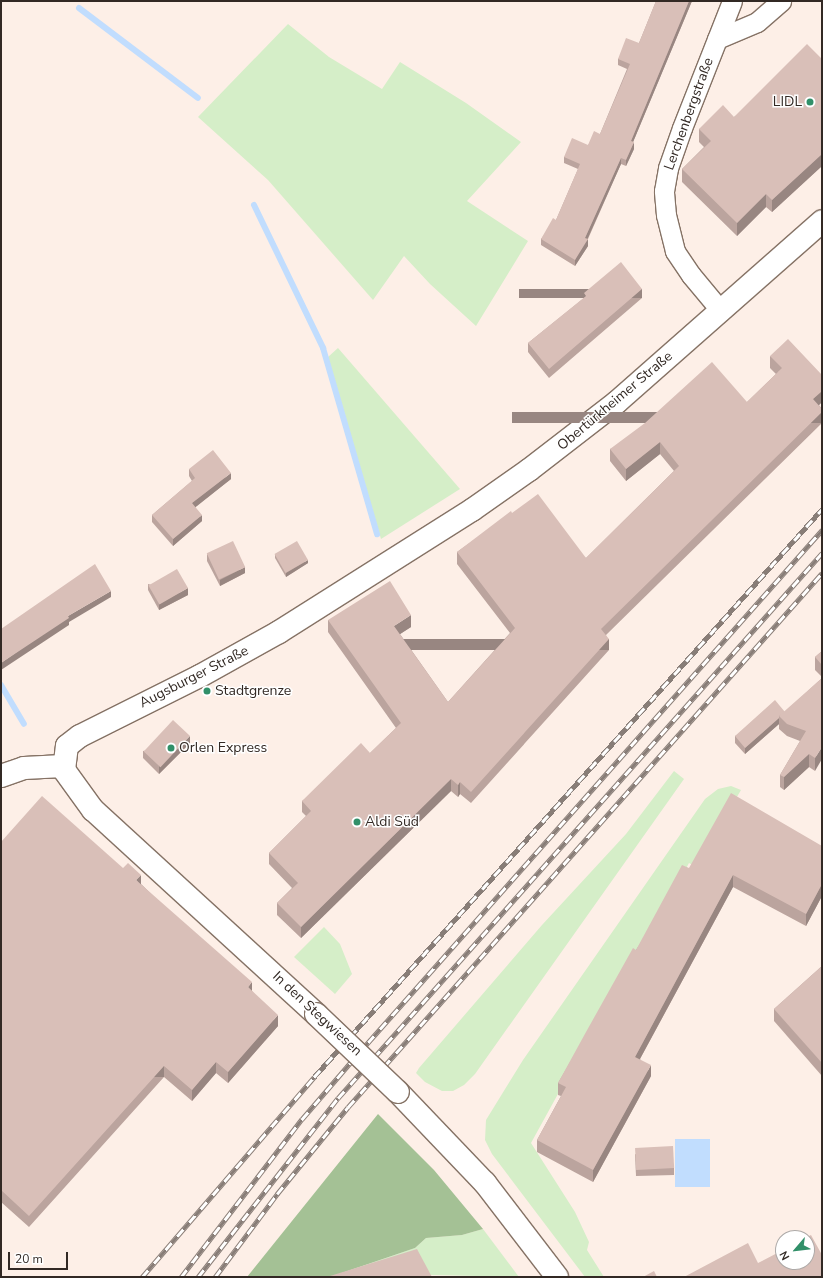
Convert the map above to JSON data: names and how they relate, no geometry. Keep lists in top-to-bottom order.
{
  "streets": {
    "main road": ["Obertürkheimer Straße", "Augsburger Straße", "In den Stegwiesen"],
    "street": ["Lerchenbergstraße"]
  },
  "crossings": [
    ["Lerchenbergstraße", "Obertürkheimer Straße"],
    ["Obertürkheimer Straße", "Augsburger Straße"],
    ["Augsburger Straße", "In den Stegwiesen"]
  ],
  "places": [
    "LIDL",
    "Stadtgrenze",
    "Orlen Express",
    "Aldi Süd"
  ],
  "scale_bar": "20 m",
  "north": "bottom left"
}
